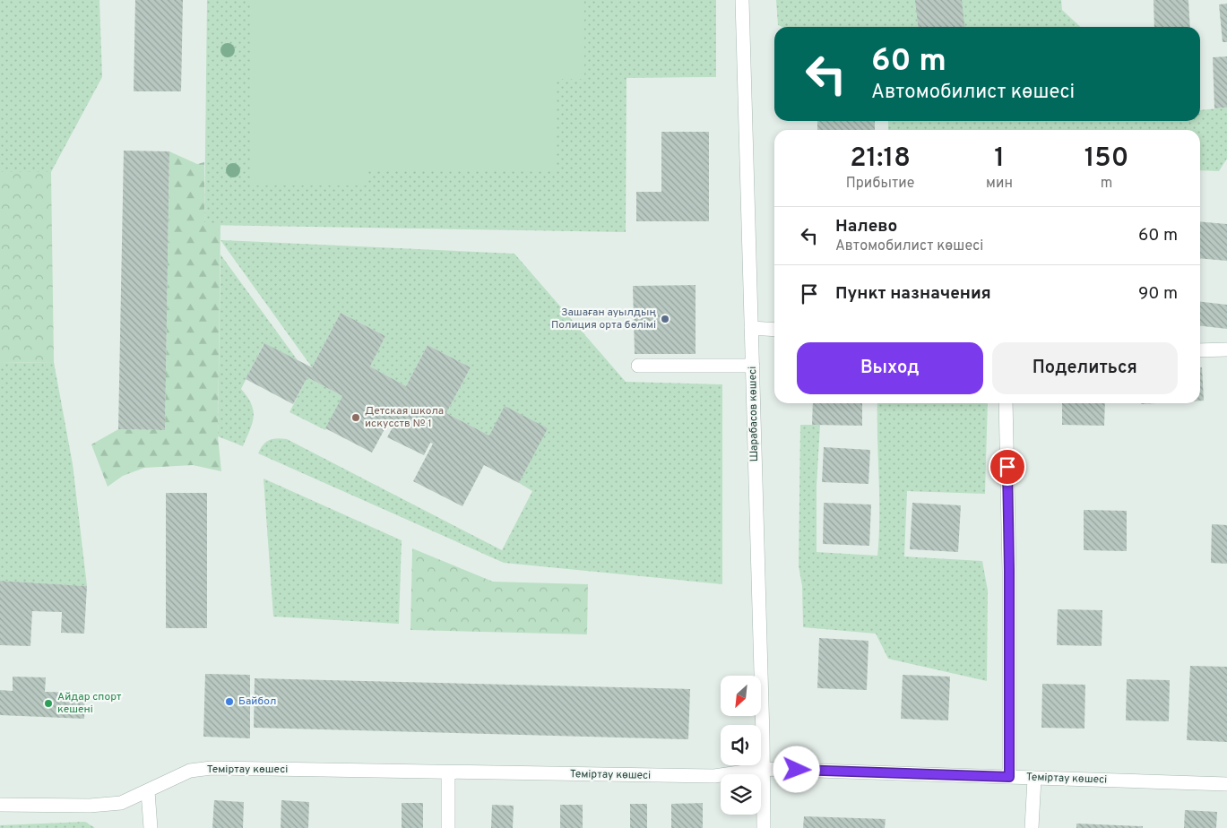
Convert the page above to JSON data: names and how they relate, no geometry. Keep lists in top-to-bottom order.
{
  "streets": {
    "street": ["Шарабасов көшесі", "Теміртау көшесі"]
  },
  "crossings": [
    ["Шарабасов көшесі", "Теміртау көшесі"]
  ],
  "places": [
    "Зашаған ауылдың Полиция орта бөлімі",
    "Детская школа искусств № 1",
    "Байбол",
    "Айдар спорт кешені"
  ],
  "north": "bottom left",
  "page": {
    "turn": ["60 m", "Автомобилист көшесі"],
    "eta": [
      "21:18",
      "Прибытие",
      "1",
      "мин",
      "150",
      "m"
    ],
    "list": [
      {
        "name": "Налево",
        "note": "Автомобилист көшесі",
        "value": "60 m"
      },
      {
        "name": "Пункт назначения",
        "value": "90 m"
      }
    ],
    "buttons": ["Выход", "Поделиться"]
  }
}
